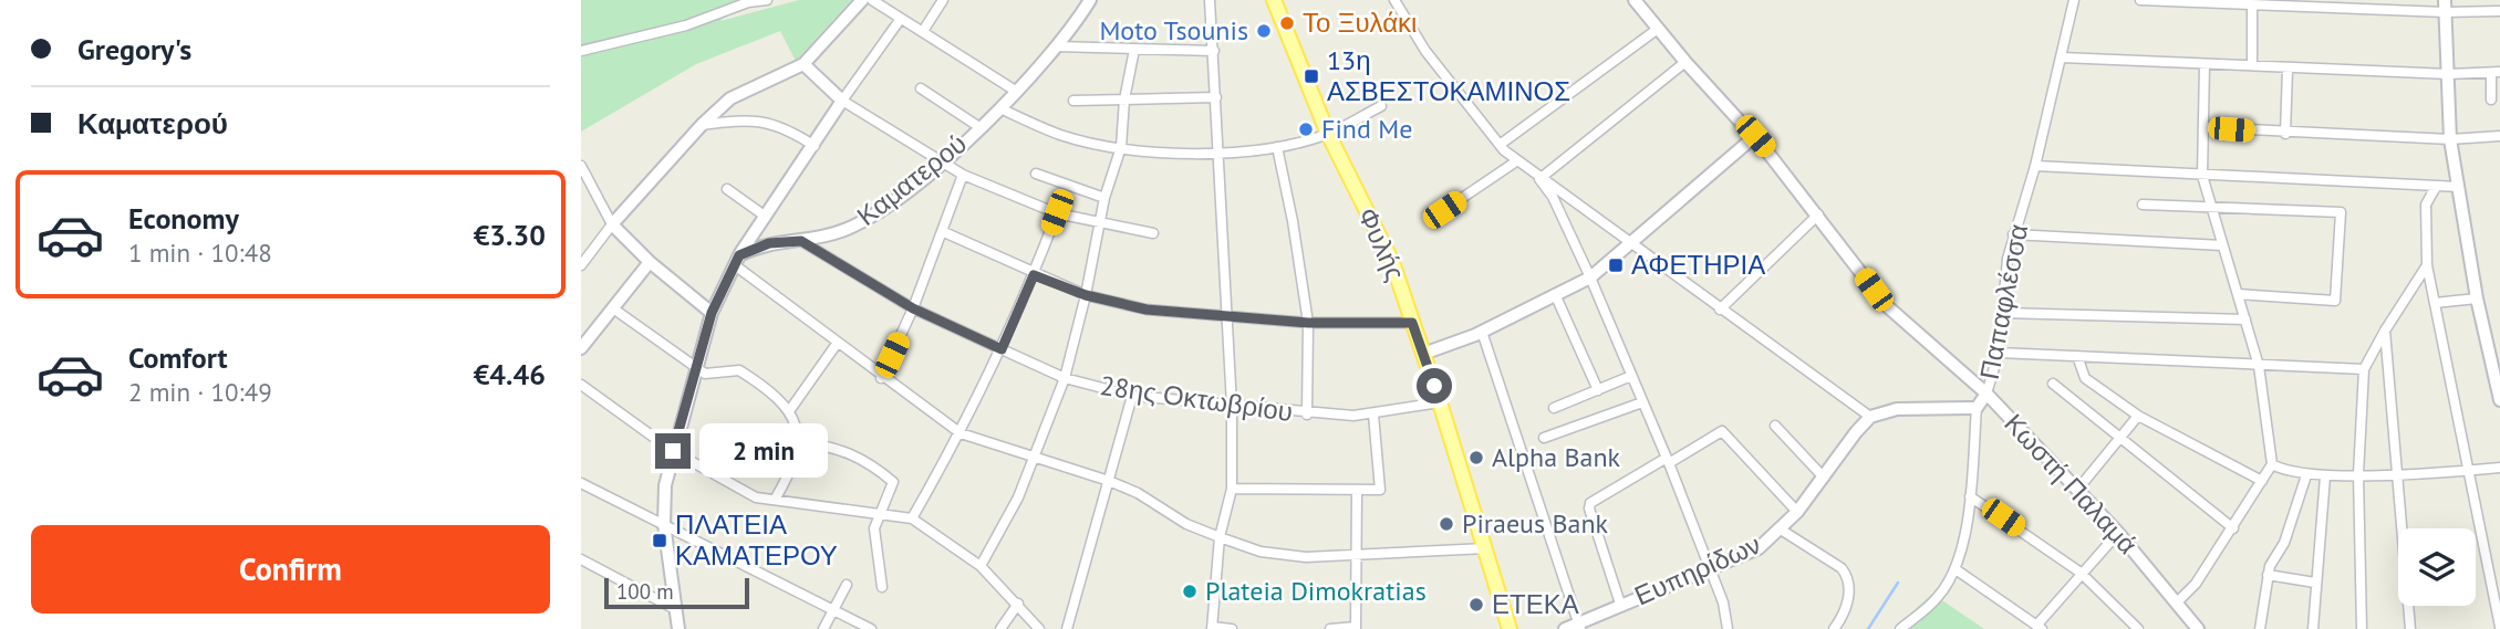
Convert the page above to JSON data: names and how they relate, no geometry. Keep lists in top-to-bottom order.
{
  "streets": {
    "main road": ["Φυλής"],
    "street": [
      "Καματερού",
      "Παπαφλέσσα",
      "28ης Οκτωβρίου",
      "Κωστή Παλαμά",
      "Ευπηρίδων"
    ]
  },
  "crossings": [
    ["Καματερού", "28ης Οκτωβρίου"],
    ["Φυλής", "28ης Οκτωβρίου"],
    ["Παπαφλέσσα", "Κωστή Παλαμά"]
  ],
  "places": {
    "other": [
      "Το Ξυλάκι",
      "Moto Tsounis",
      "Find Me",
      "Alpha Bank",
      "Piraeus Bank",
      "Plateia Dimokratias",
      "ΕΤΕΚΑ"
    ],
    "transit": ["13η ΑΣΒΕΣΤΟΚΑΜΙΝΟΣ", "ΑΦΕΤΗΡΙΑ", "ΠΛΑΤΕΙΑ ΚΑΜΑΤΕΡΟΥ"]
  },
  "scale_bar": "100 m",
  "page": {
    "banner": ["Gregory's", "Καματερού"],
    "list": [
      {
        "name": "Economy",
        "note": "1 min · 10:48",
        "value": "€3.30"
      },
      {
        "name": "Comfort",
        "note": "2 min · 10:49",
        "value": "€4.46"
      }
    ],
    "bubble": "2 min",
    "buttons": "Confirm",
    "scale": "100 m"
  }
}
